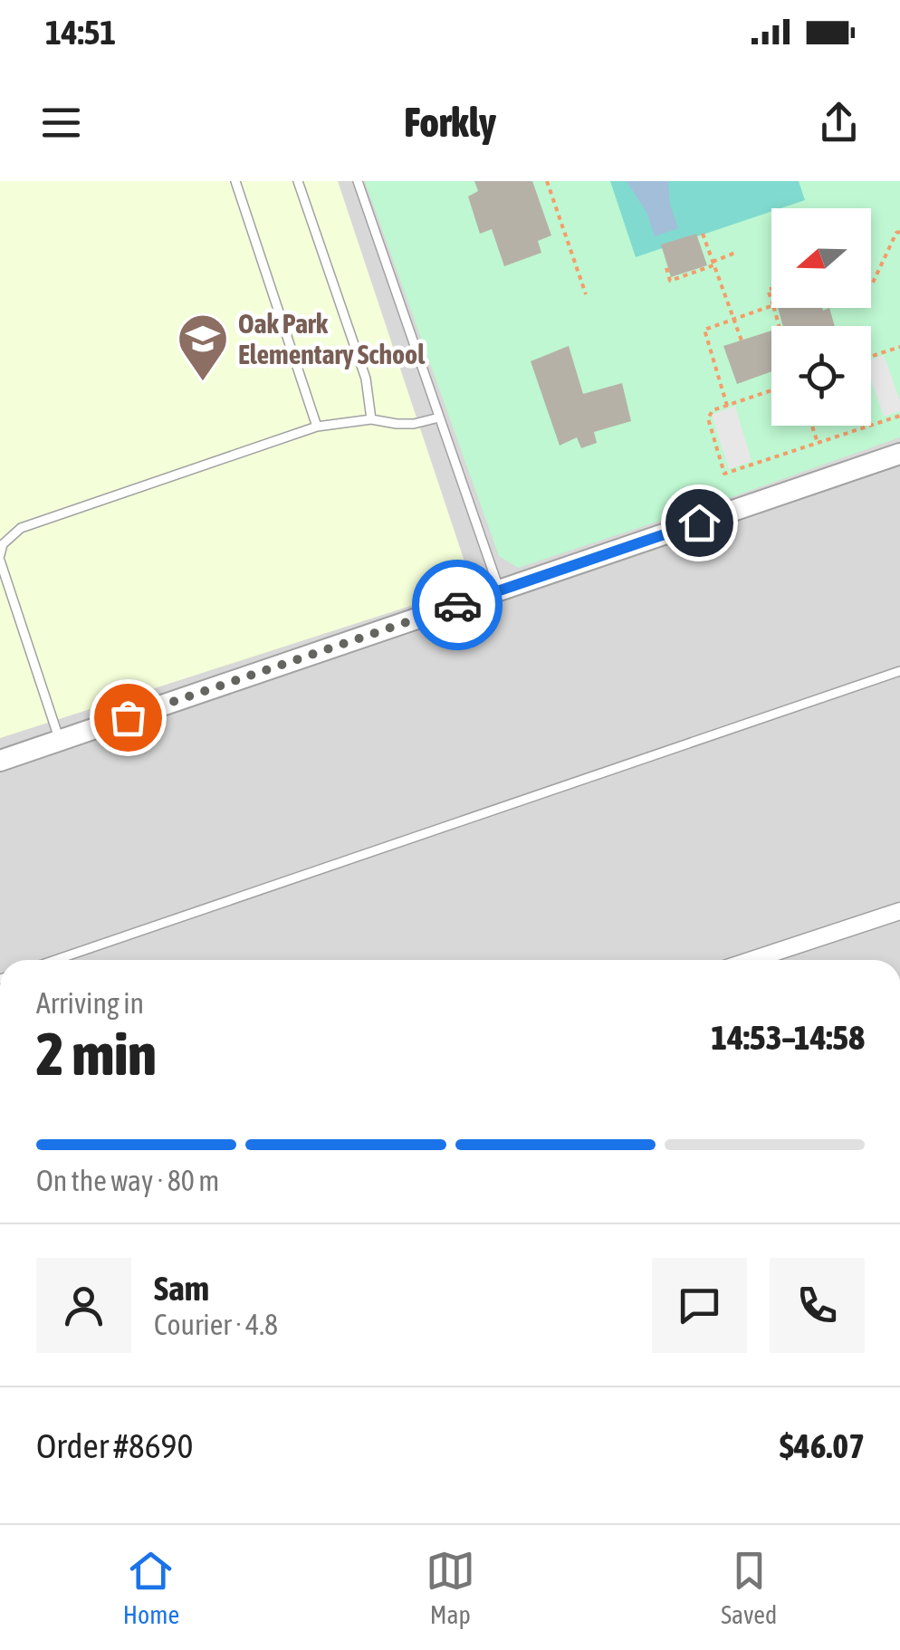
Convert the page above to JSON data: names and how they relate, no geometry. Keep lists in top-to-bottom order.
{
  "places": {
    "school or university": ["Oak Park Elementary School"]
  },
  "north": "left",
  "page": {
    "status": "14:51",
    "header": "Forkly",
    "heading": ["2 min", "Arriving in", "14:53–14:58"],
    "panel": [
      "Sam",
      "Courier · 4.8",
      "Order #8690",
      "$46.07"
    ],
    "bar": "On the way · 80 m",
    "tabs": ["Home", "Map", "Saved"]
  }
}
